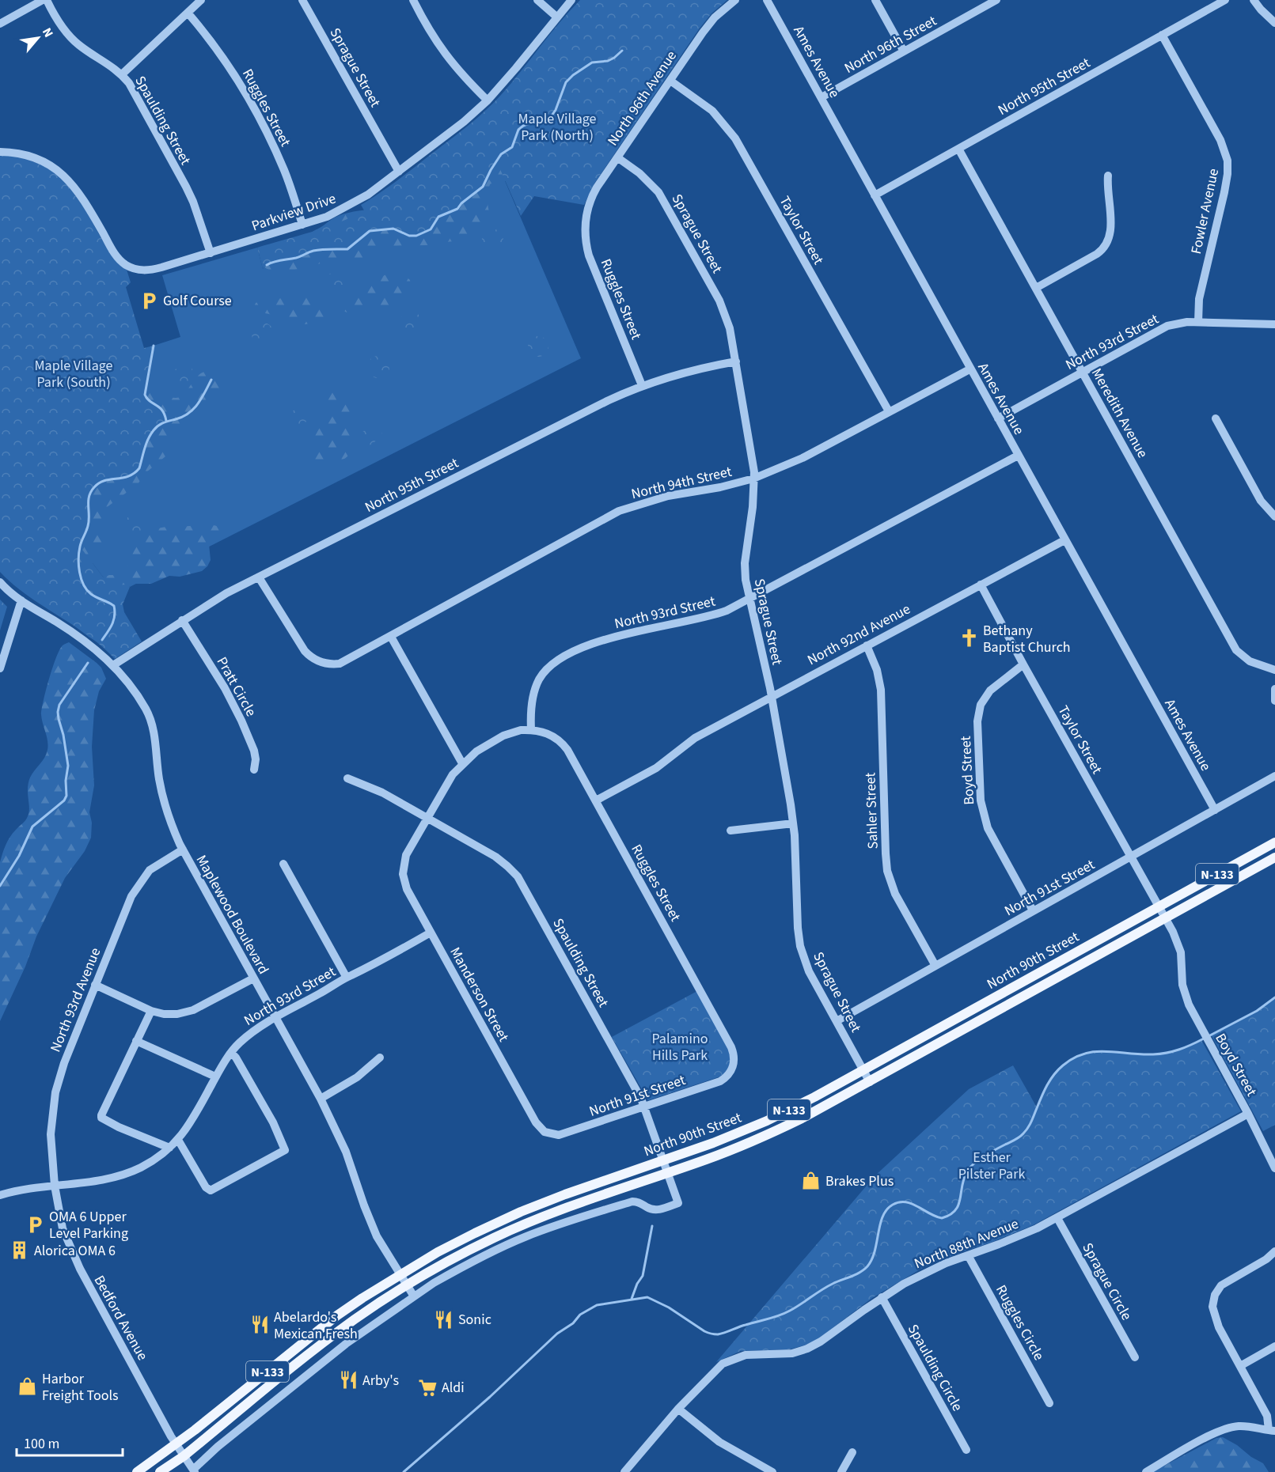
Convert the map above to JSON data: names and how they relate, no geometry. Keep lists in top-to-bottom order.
{
  "streets": {
    "main road": ["N-133", "North 90th Street"],
    "street": [
      "North 96th Street",
      "Ames Avenue",
      "Sprague Street",
      "North 95th Street",
      "North 96th Avenue",
      "Ruggles Street",
      "Spaulding Street",
      "Fowler Avenue",
      "Parkview Drive",
      "Taylor Street",
      "North 93rd Street",
      "Meredith Avenue",
      "North 94th Street",
      "North 92nd Avenue",
      "Pratt Circle",
      "Boyd Street",
      "Sahler Street",
      "North 91st Street",
      "Maplewood Boulevard",
      "Manderson Street",
      "North 93rd Avenue",
      "North 88th Avenue",
      "Sprague Circle",
      "Bedford Avenue",
      "Ruggles Circle",
      "Spaulding Circle"
    ]
  },
  "crossings": [
    ["North 96th Street", "Ames Avenue"],
    ["Ames Avenue", "North 95th Street"],
    ["Ames Avenue", "North 93rd Street"],
    ["Ames Avenue", "North 94th Street"],
    ["Ames Avenue", "North 92nd Avenue"],
    ["Ames Avenue", "North 91st Street"],
    ["Sprague Street", "North 95th Street"],
    ["Sprague Street", "North 96th Avenue"],
    ["Sprague Street", "Parkview Drive"],
    ["Sprague Street", "North 93rd Street"],
    ["Sprague Street", "North 94th Street"],
    ["Sprague Street", "North 92nd Avenue"],
    ["Sprague Street", "North 91st Street"],
    ["Sprague Street", "North 90th Street"],
    ["North 95th Street", "Ruggles Street"],
    ["North 95th Street", "Fowler Avenue"],
    ["North 95th Street", "Meredith Avenue"],
    ["North 95th Street", "North 94th Street"],
    ["North 95th Street", "Pratt Circle"],
    ["North 95th Street", "Maplewood Boulevard"],
    ["North 96th Avenue", "Ruggles Street"],
    ["North 96th Avenue", "Taylor Street"],
    ["Ruggles Street", "Parkview Drive"],
    ["Ruggles Street", "North 93rd Street"],
    ["Ruggles Street", "North 92nd Avenue"],
    ["Ruggles Street", "North 91st Street"],
    ["Spaulding Street", "Parkview Drive"],
    ["Spaulding Street", "North 91st Street"],
    ["Spaulding Street", "Maplewood Boulevard"],
    ["Spaulding Street", "North 90th Street"],
    ["Spaulding Street", "Manderson Street"],
    ["Fowler Avenue", "North 93rd Street"],
    ["Taylor Street", "North 94th Street"],
    ["Taylor Street", "North 92nd Avenue"],
    ["Taylor Street", "Boyd Street"],
    ["Taylor Street", "North 91st Street"],
    ["Taylor Street", "North 90th Street"],
    ["North 93rd Street", "Meredith Avenue"],
    ["North 93rd Street", "Maplewood Boulevard"],
    ["North 93rd Street", "Manderson Street"],
    ["North 93rd Street", "North 93rd Avenue"],
    ["North 93rd Street", "Bedford Avenue"],
    ["North 92nd Avenue", "Sahler Street"],
    ["Boyd Street", "North 91st Street"],
    ["Boyd Street", "North 90th Street"],
    ["Boyd Street", "North 88th Avenue"],
    ["Sahler Street", "North 91st Street"],
    ["North 91st Street", "Manderson Street"],
    ["Maplewood Boulevard", "North 90th Street"],
    ["Maplewood Boulevard", "North 93rd Avenue"],
    ["North 90th Street", "Bedford Avenue"],
    ["North 93rd Avenue", "Bedford Avenue"],
    ["North 88th Avenue", "Sprague Circle"],
    ["North 88th Avenue", "Ruggles Circle"],
    ["North 88th Avenue", "Spaulding Circle"]
  ],
  "parks": [
    "Maple Village Park (North)",
    "Maple Village Park (South)",
    "Palamino Hills Park",
    "Esther Pilster Park"
  ],
  "places": {
    "parking": ["Golf Course", "OMA 6 Upper Level Parking"],
    "church": ["Bethany Baptist Church"],
    "shop": ["Brakes Plus", "Harbor Freight Tools"],
    "building": ["Alorica OMA 6"],
    "restaurant": ["Sonic", "Abelardo's Mexican Fresh", "Arby's"],
    "supermarket": ["Aldi"]
  },
  "scale_bar": "100 m",
  "north": "top right"
}
